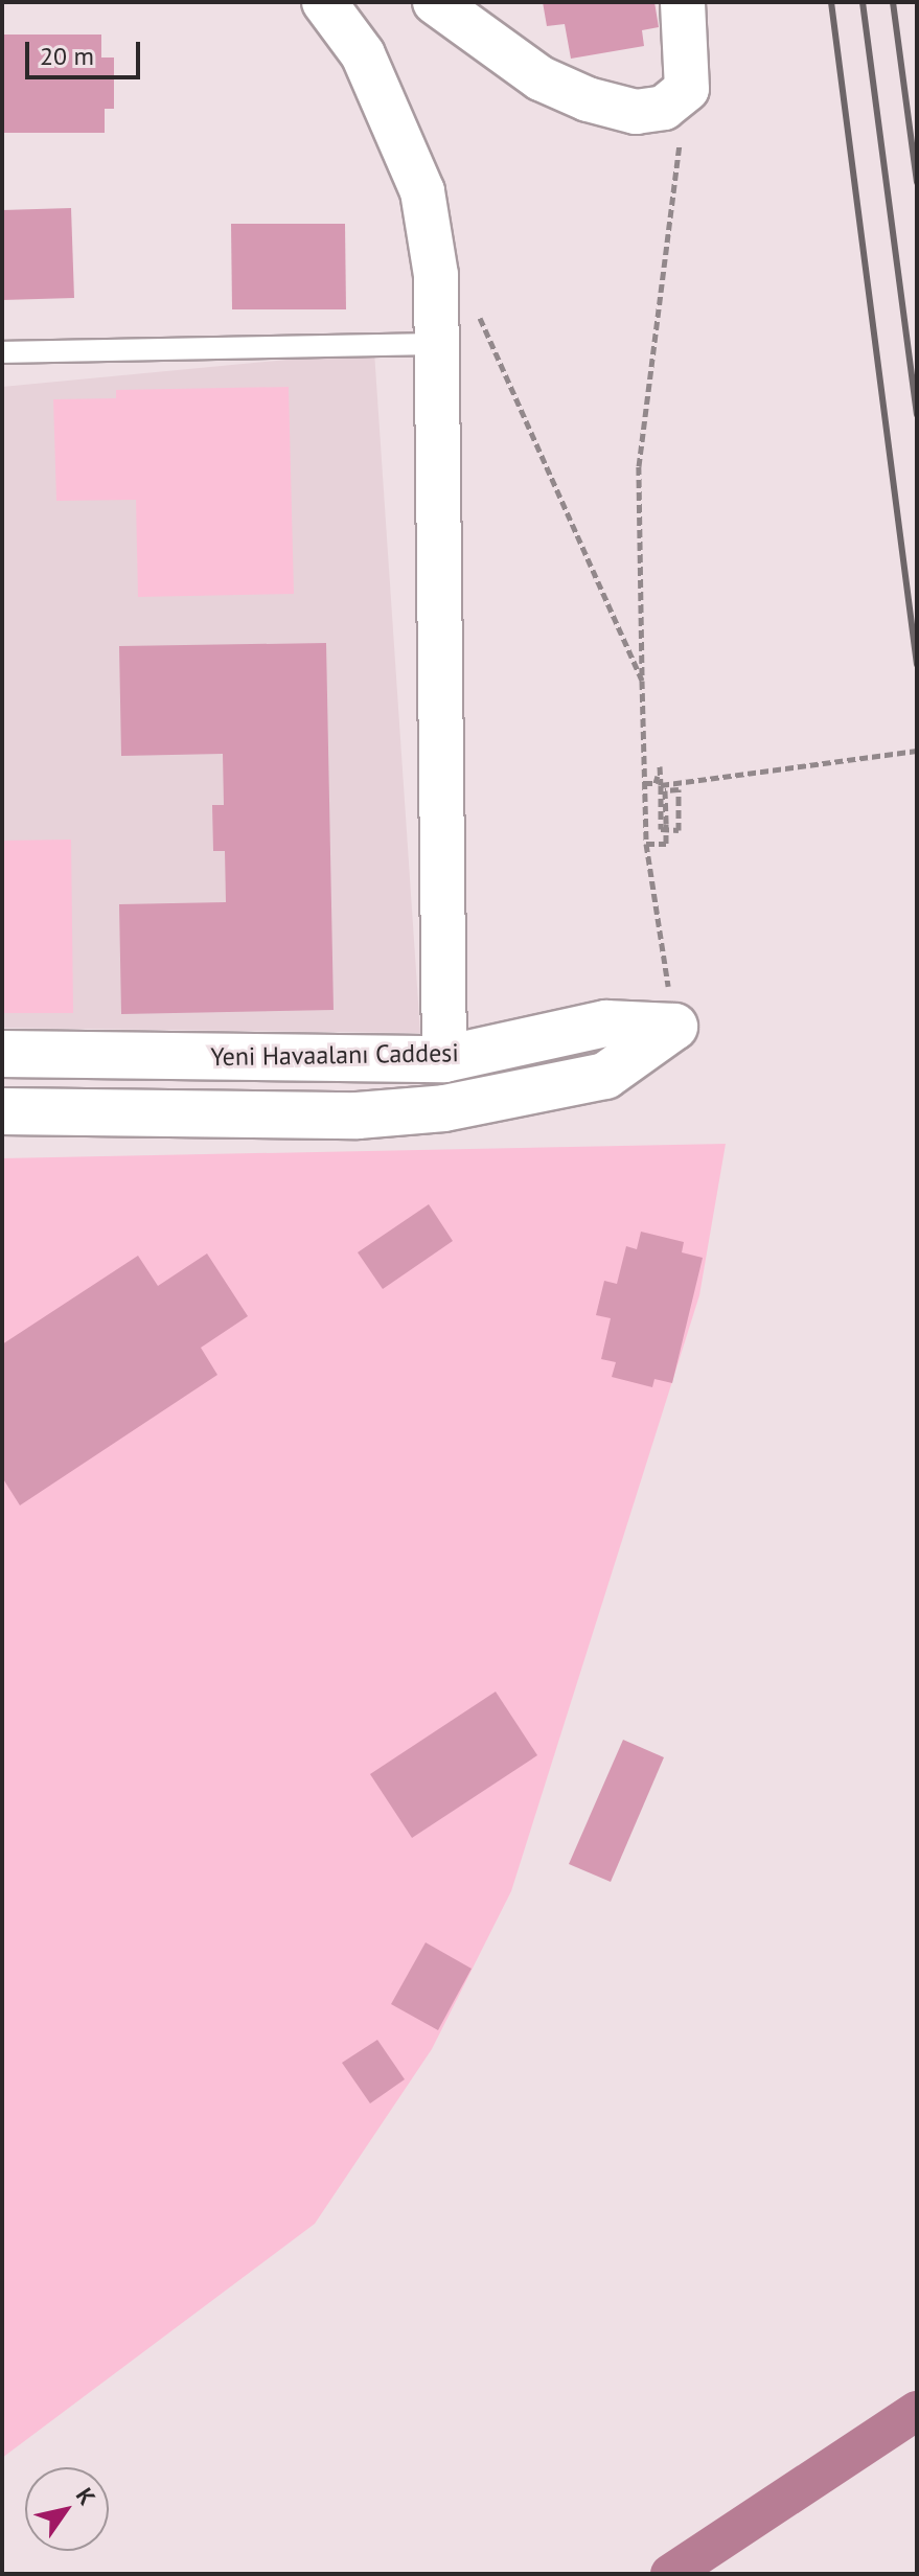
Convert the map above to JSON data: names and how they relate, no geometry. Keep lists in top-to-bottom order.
{
  "streets": {
    "street": ["Yeni Havaalanı Caddesi"]
  },
  "scale_bar": "20 m",
  "north": "top right"
}
